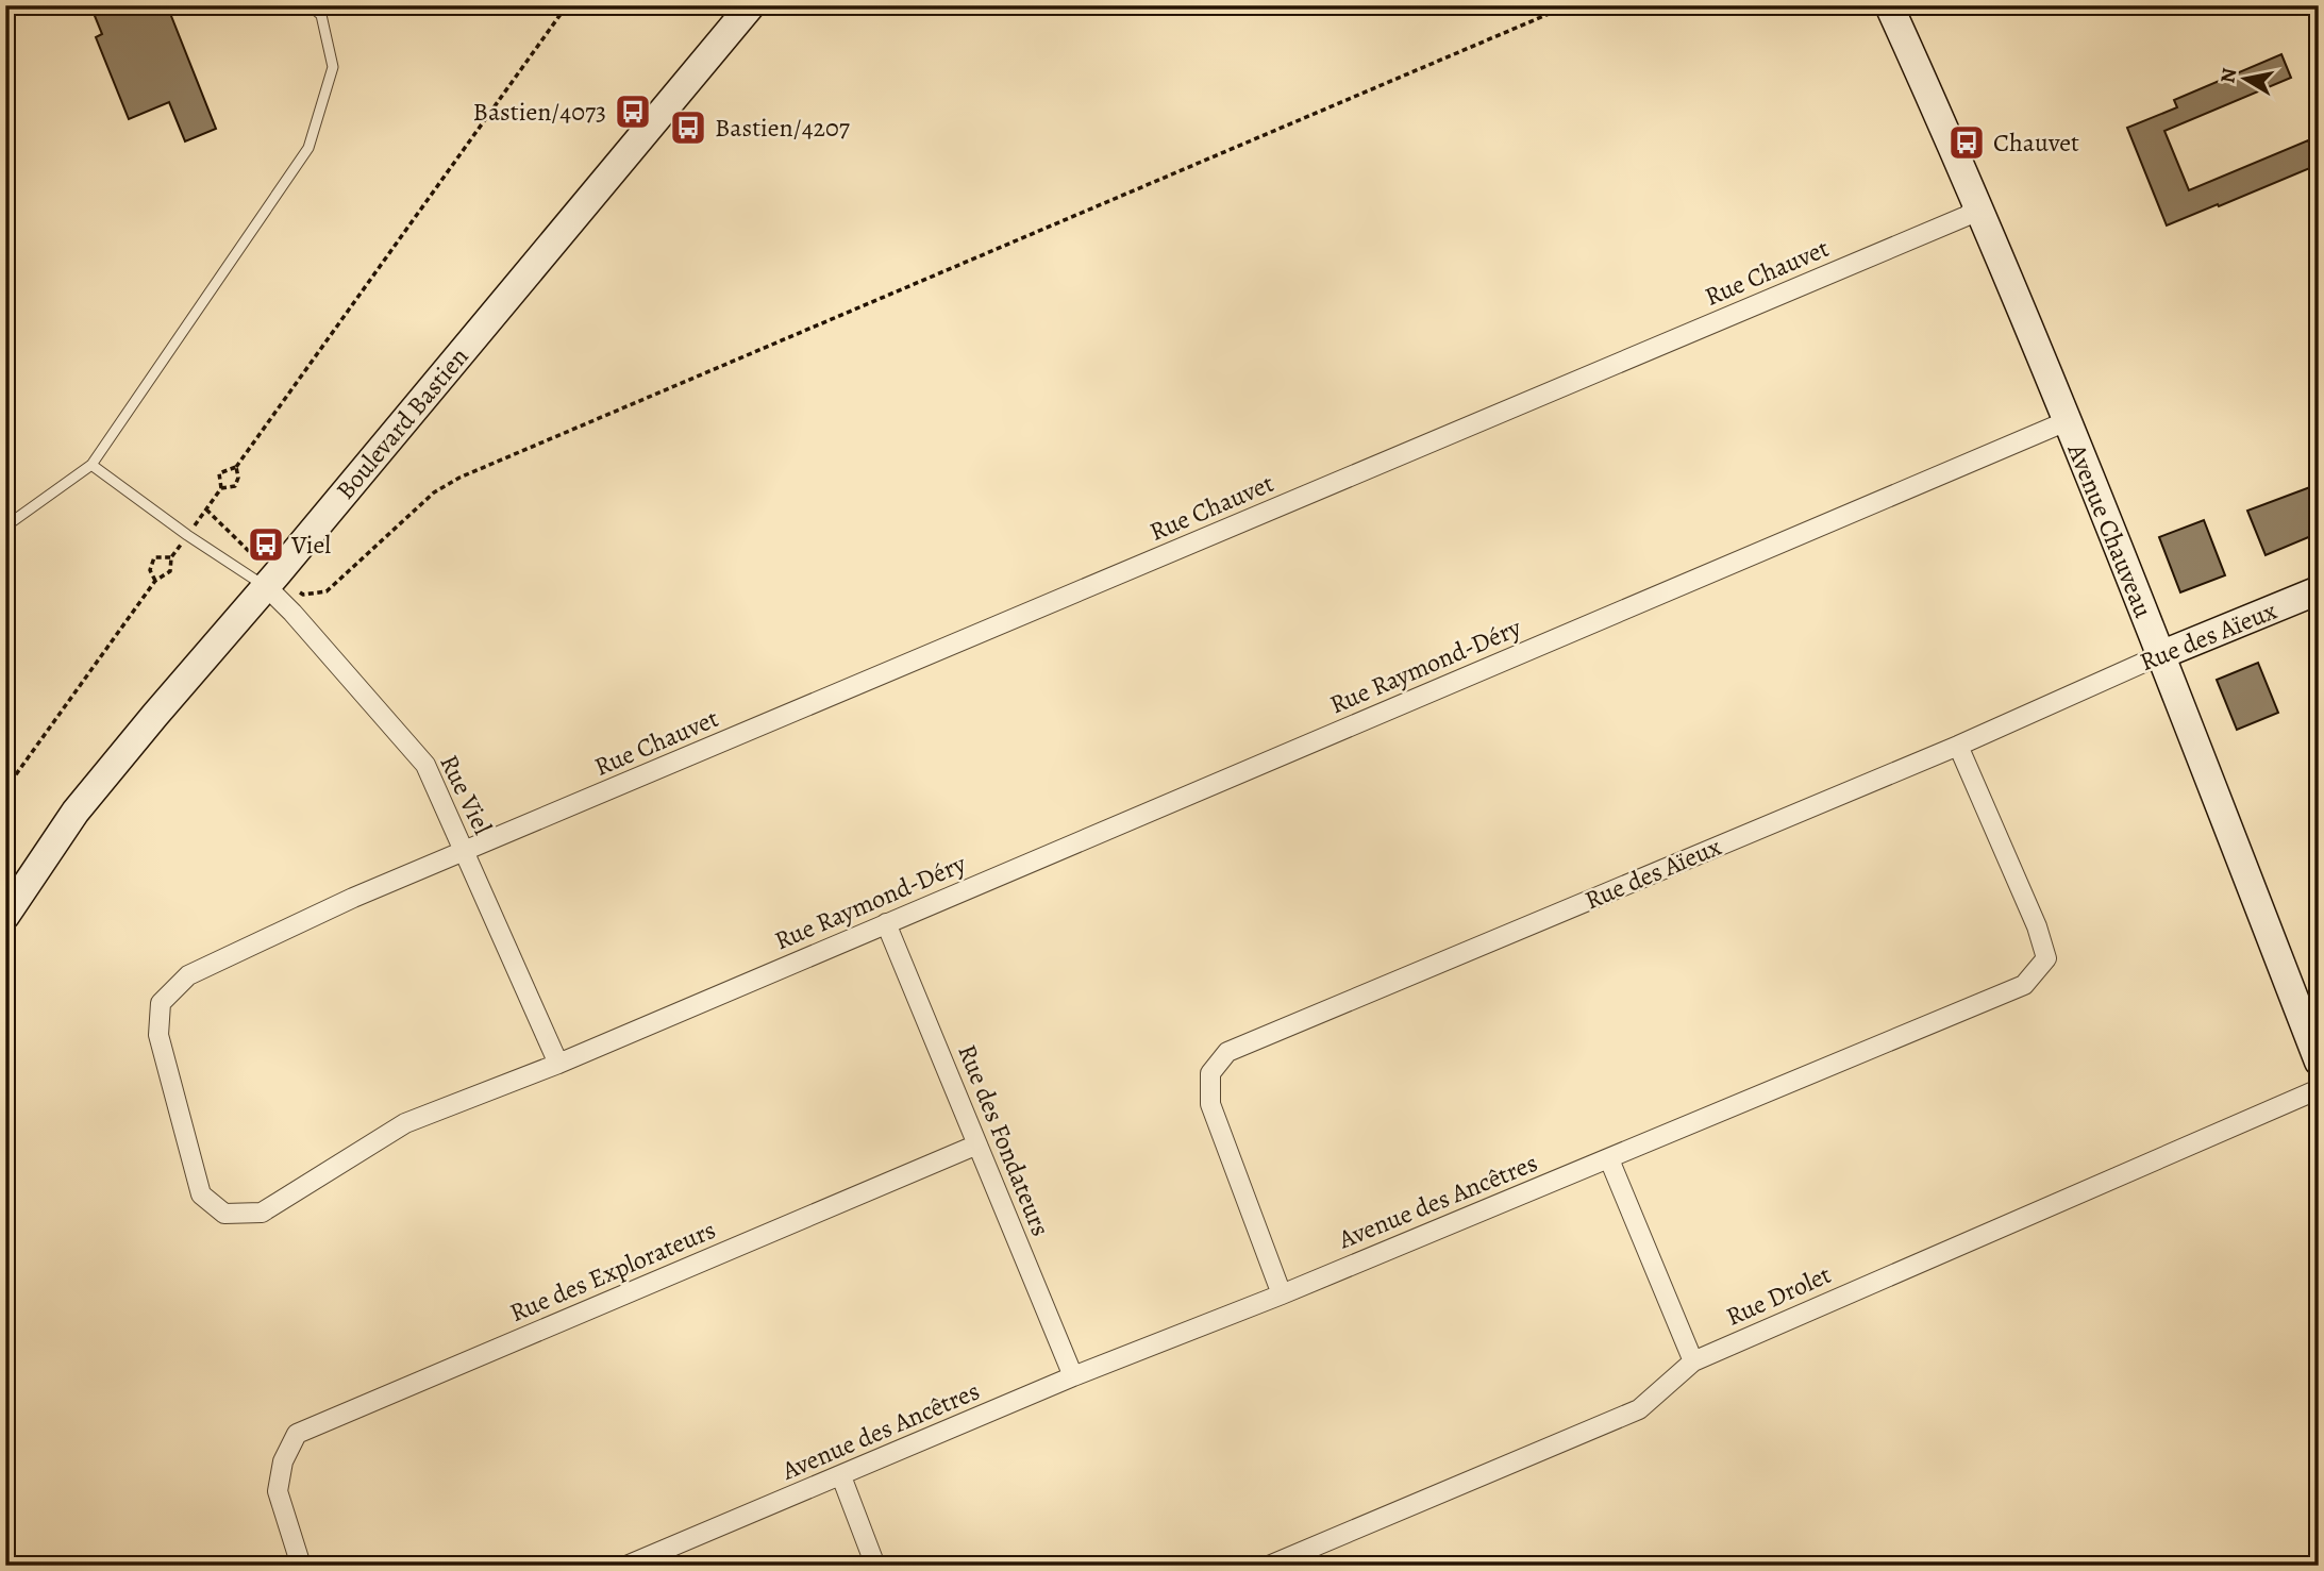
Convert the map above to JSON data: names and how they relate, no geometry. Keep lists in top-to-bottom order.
{
  "streets": {
    "main road": ["Boulevard Bastien", "Avenue Chauveau", "Rue des Aïeux"],
    "street": [
      "Rue Chauvet",
      "Rue Raymond-Déry",
      "Rue Viel",
      "Rue des Fondateurs",
      "Avenue des Ancêtres",
      "Rue des Explorateurs",
      "Rue Drolet"
    ]
  },
  "crossings": [
    ["Rue Chauvet", "Avenue Chauveau"],
    ["Rue Chauvet", "Rue Raymond-Déry"],
    ["Rue Chauvet", "Rue Viel"],
    ["Boulevard Bastien", "Rue Viel"],
    ["Avenue Chauveau", "Rue des Aïeux"],
    ["Avenue Chauveau", "Rue Raymond-Déry"],
    ["Rue des Aïeux", "Avenue des Ancêtres"],
    ["Rue Raymond-Déry", "Rue Viel"],
    ["Rue Raymond-Déry", "Rue des Fondateurs"],
    ["Rue des Fondateurs", "Avenue des Ancêtres"],
    ["Rue des Fondateurs", "Rue des Explorateurs"]
  ],
  "places": {
    "bus stop": [
      "Bastien/4073",
      "Bastien/4207",
      "Chauvet",
      "Viel"
    ]
  },
  "north": "left"
}
